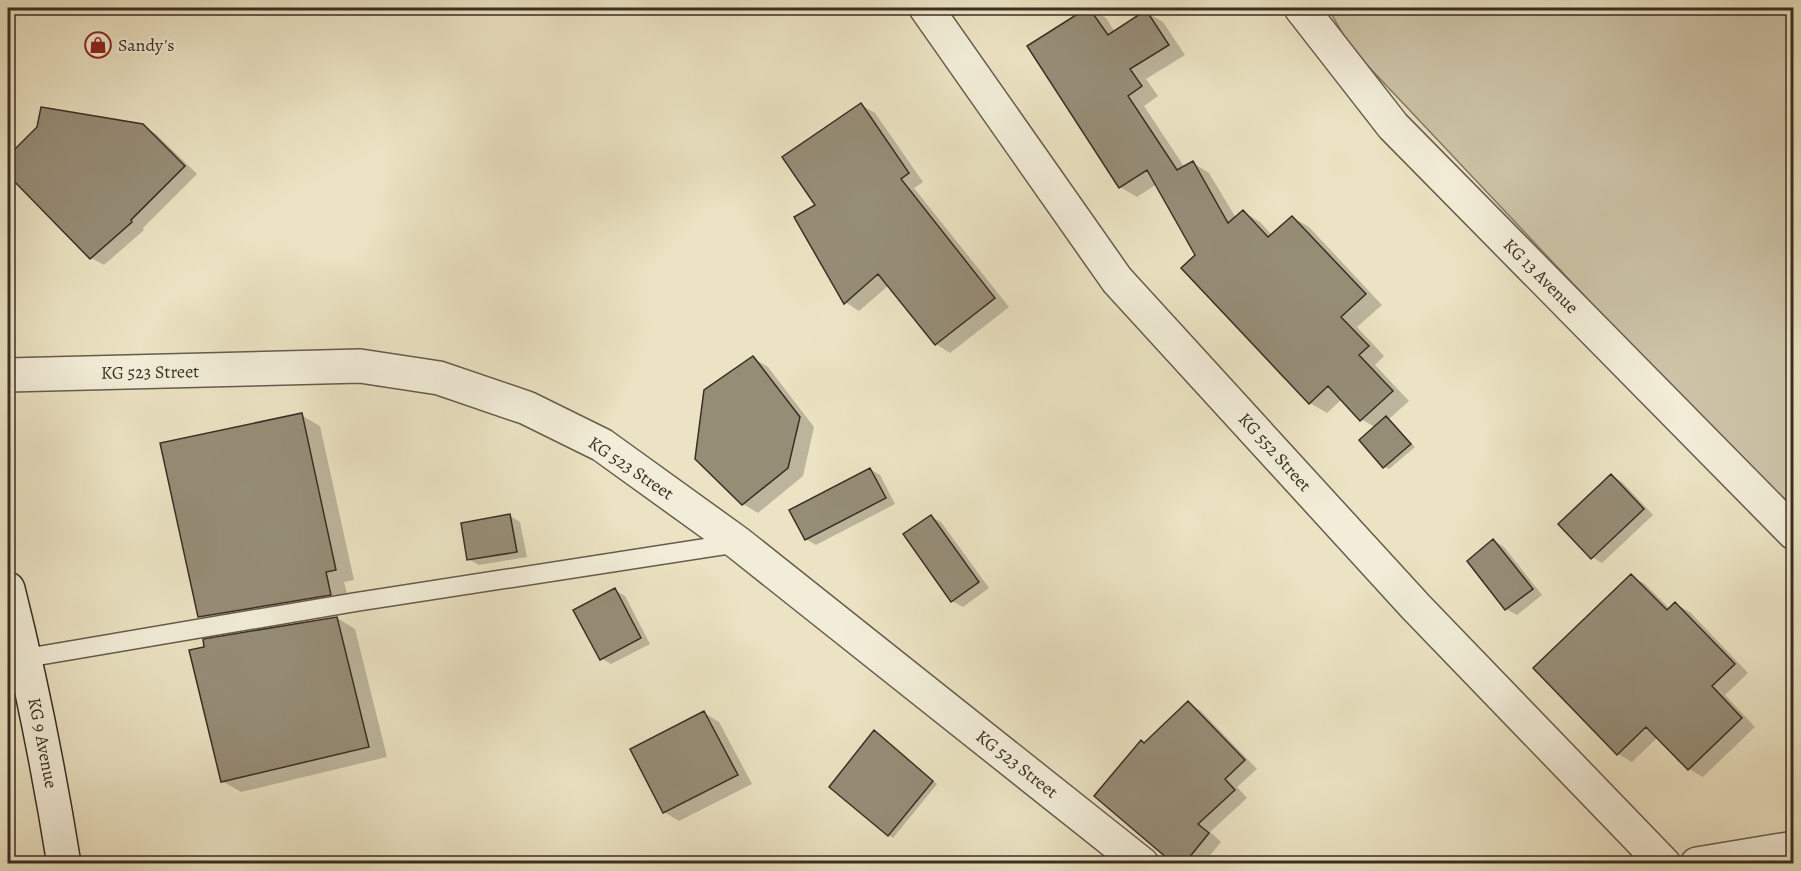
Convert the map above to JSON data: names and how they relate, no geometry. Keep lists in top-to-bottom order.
{
  "streets": {
    "street": [
      "KG 13 Avenue",
      "KG 523 Street",
      "KG 552 Street",
      "KG 9 Avenue"
    ]
  },
  "places": {
    "shop": ["Sandy's"]
  }
}
